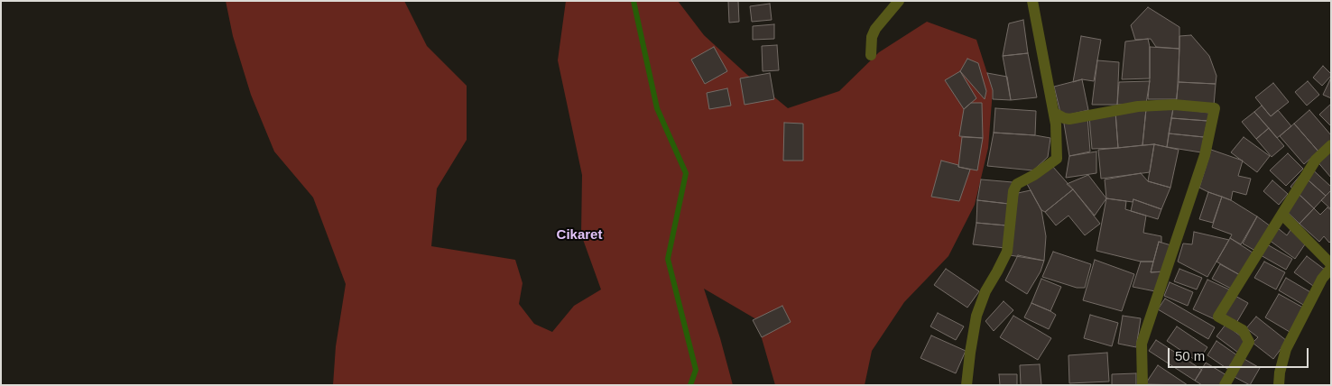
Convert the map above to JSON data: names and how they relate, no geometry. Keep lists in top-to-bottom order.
{
  "districts": ["Cikaret"],
  "scale_bar": "50 m"
}
